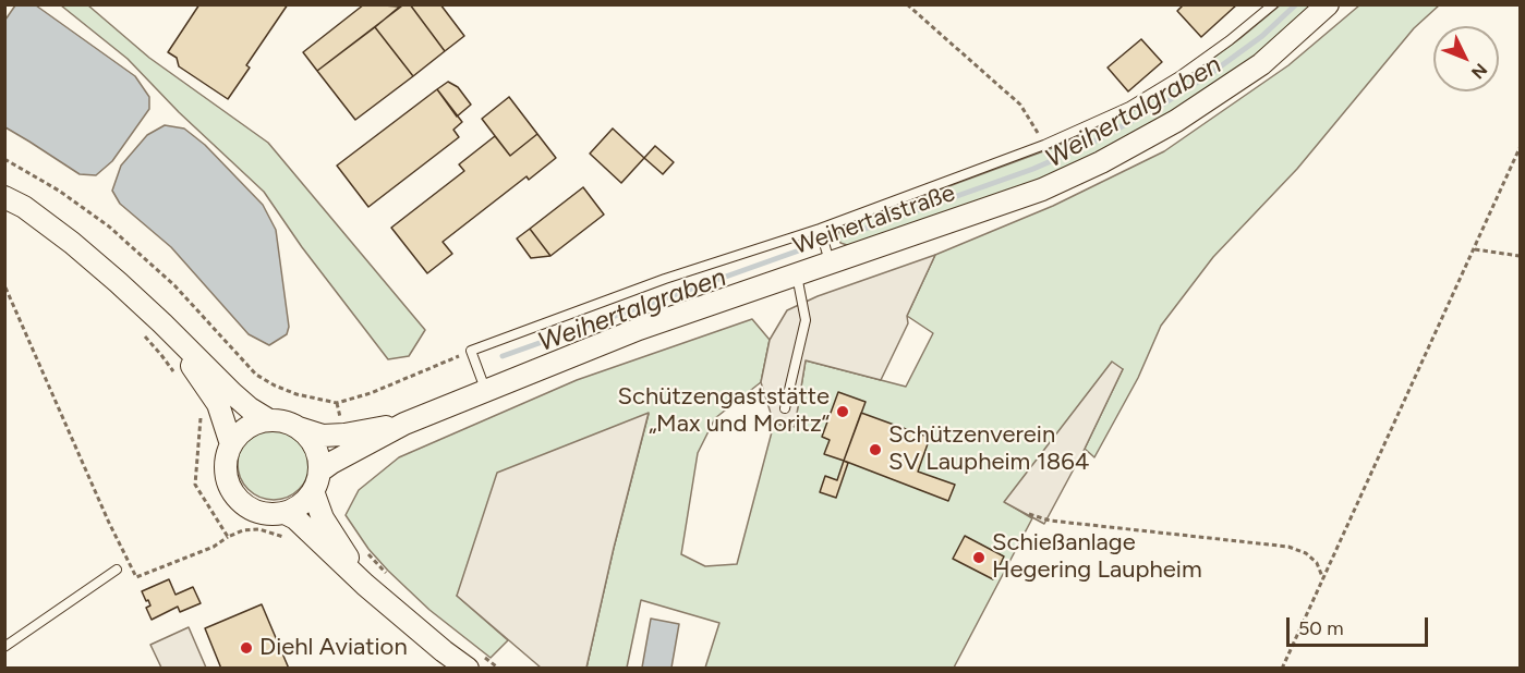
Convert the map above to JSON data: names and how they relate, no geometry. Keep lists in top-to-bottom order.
{
  "streets": {
    "street": ["Weihertalstraße"]
  },
  "water": ["Weihertalgraben"],
  "places": [
    "Schützengaststätte „Max und Moritz“",
    "Schützenverein SV Laupheim 1864",
    "Schießanlage Hegering Laupheim",
    "Diehl Aviation"
  ],
  "scale_bar": "50 m",
  "north": "bottom right"
}
